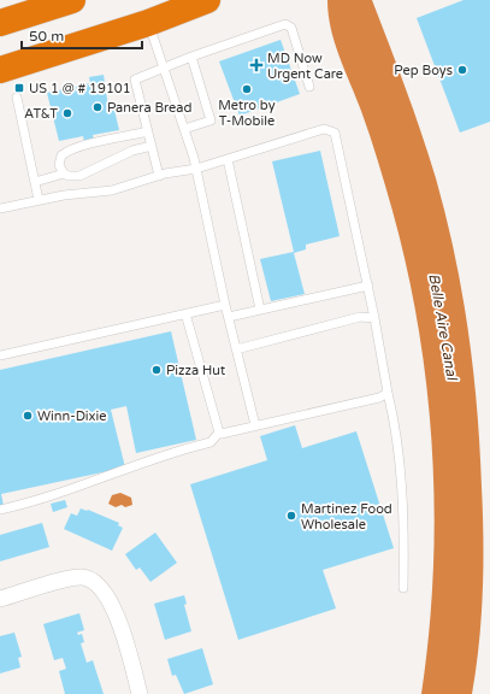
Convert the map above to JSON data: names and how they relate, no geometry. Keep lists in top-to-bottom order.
{
  "water": ["Belle Aire Canal"],
  "places": {
    "health": ["MD Now Urgent Care"],
    "other": [
      "Pep Boys",
      "Metro by T-Mobile",
      "Panera Bread",
      "AT&T",
      "Pizza Hut",
      "Winn-Dixie",
      "Martinez Food Wholesale"
    ],
    "transit": ["US 1 @ # 19101"]
  },
  "scale_bar": "50 m"
}
